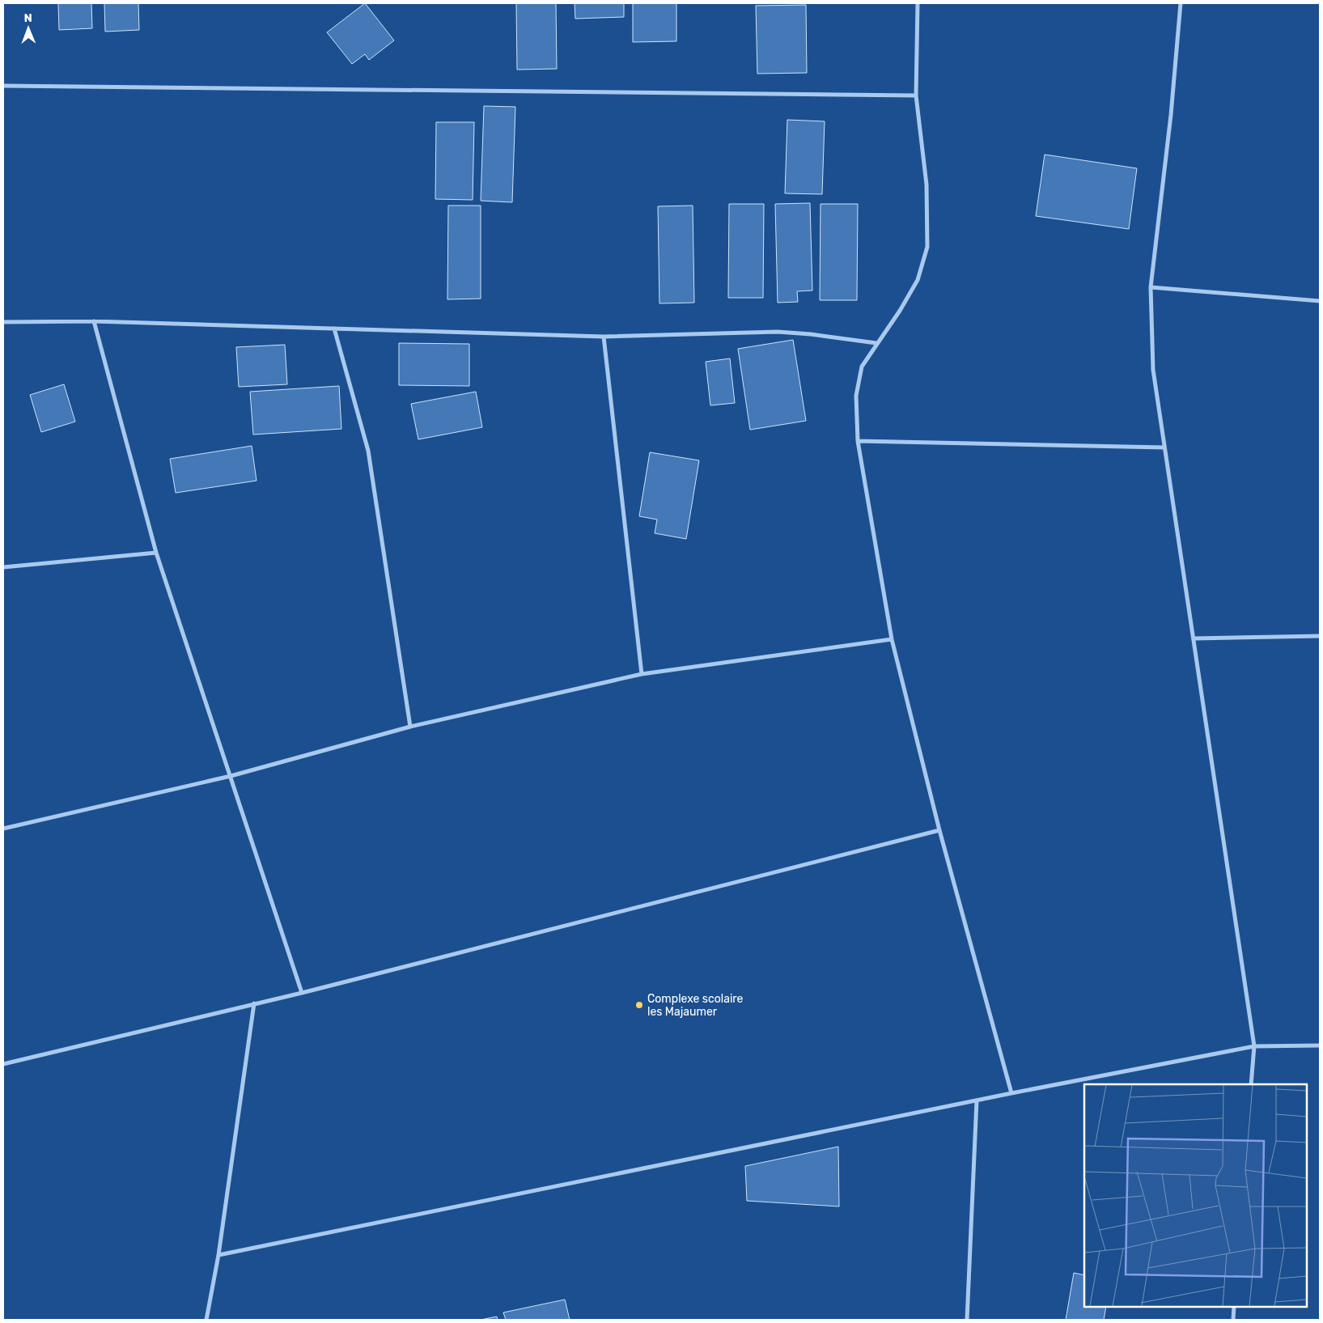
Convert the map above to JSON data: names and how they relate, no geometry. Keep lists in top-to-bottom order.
{
  "places": ["Complexe scolaire les Majaumer"],
  "north": "top"
}
